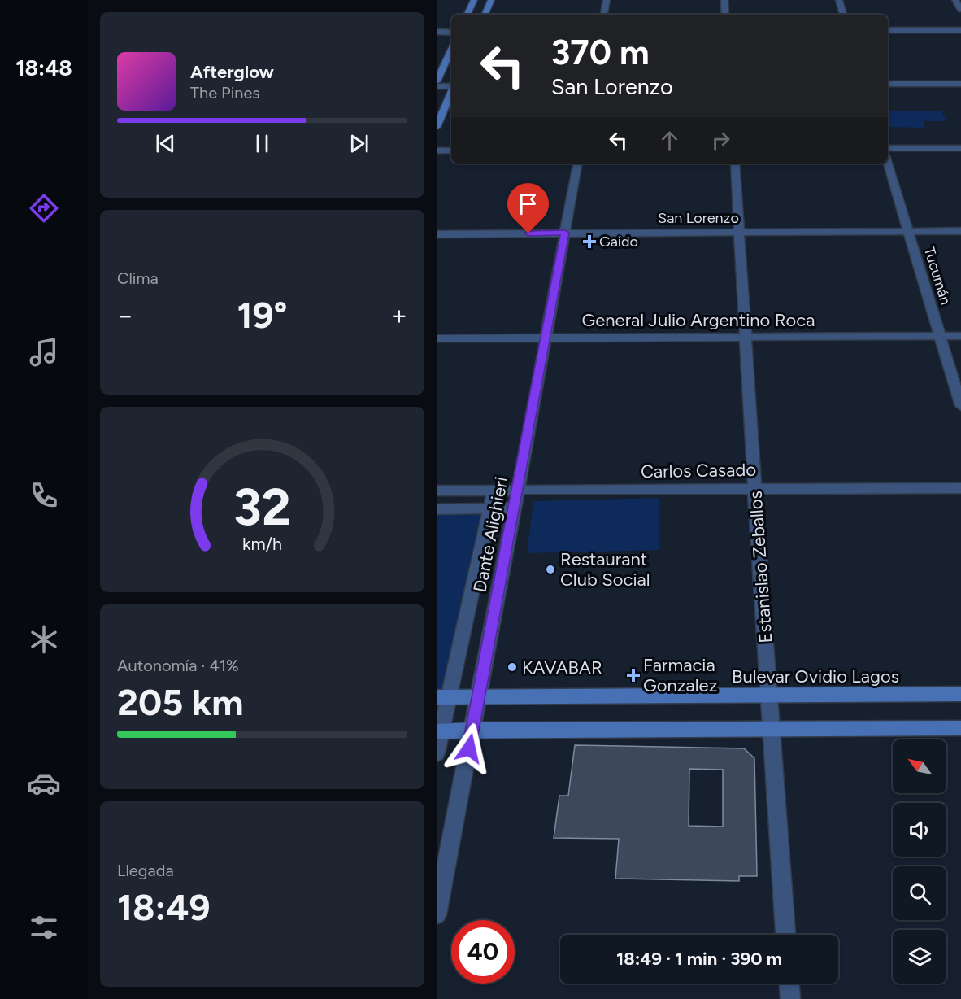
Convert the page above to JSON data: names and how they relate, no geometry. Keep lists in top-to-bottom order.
{
  "streets": {
    "main road": ["Bulevar Ovidio Lagos"],
    "street": [
      "San Lorenzo",
      "Tucumán",
      "General Julio Argentino Roca",
      "Carlos Casado",
      "Dante Alighieri",
      "Estanislao Zeballos"
    ]
  },
  "crossings": [
    ["San Lorenzo", "Tucumán"],
    ["San Lorenzo", "Dante Alighieri"],
    ["San Lorenzo", "Estanislao Zeballos"],
    ["Tucumán", "General Julio Argentino Roca"],
    ["General Julio Argentino Roca", "Dante Alighieri"],
    ["General Julio Argentino Roca", "Estanislao Zeballos"],
    ["Carlos Casado", "Dante Alighieri"],
    ["Carlos Casado", "Estanislao Zeballos"],
    ["Dante Alighieri", "Bulevar Ovidio Lagos"],
    ["Estanislao Zeballos", "Bulevar Ovidio Lagos"]
  ],
  "places": {
    "health": ["Gaido", "Farmacia Gonzalez"],
    "other": ["Restaurant Club Social", "KAVABAR"]
  },
  "north": "top left",
  "page": {
    "tabs": "18:48",
    "turn": ["370 m", "San Lorenzo"],
    "song": ["Afterglow", "The Pines"],
    "tile": [
      "Clima",
      ["Autonomía · 41%", "205 km"],
      ["Llegada", "18:49"]
    ],
    "heat": ["−", "19°", "+"],
    "limit": "40",
    "trip": "18:49 · 1 min · 390 m",
    "gauge": ["32", "km/h"]
  }
}
